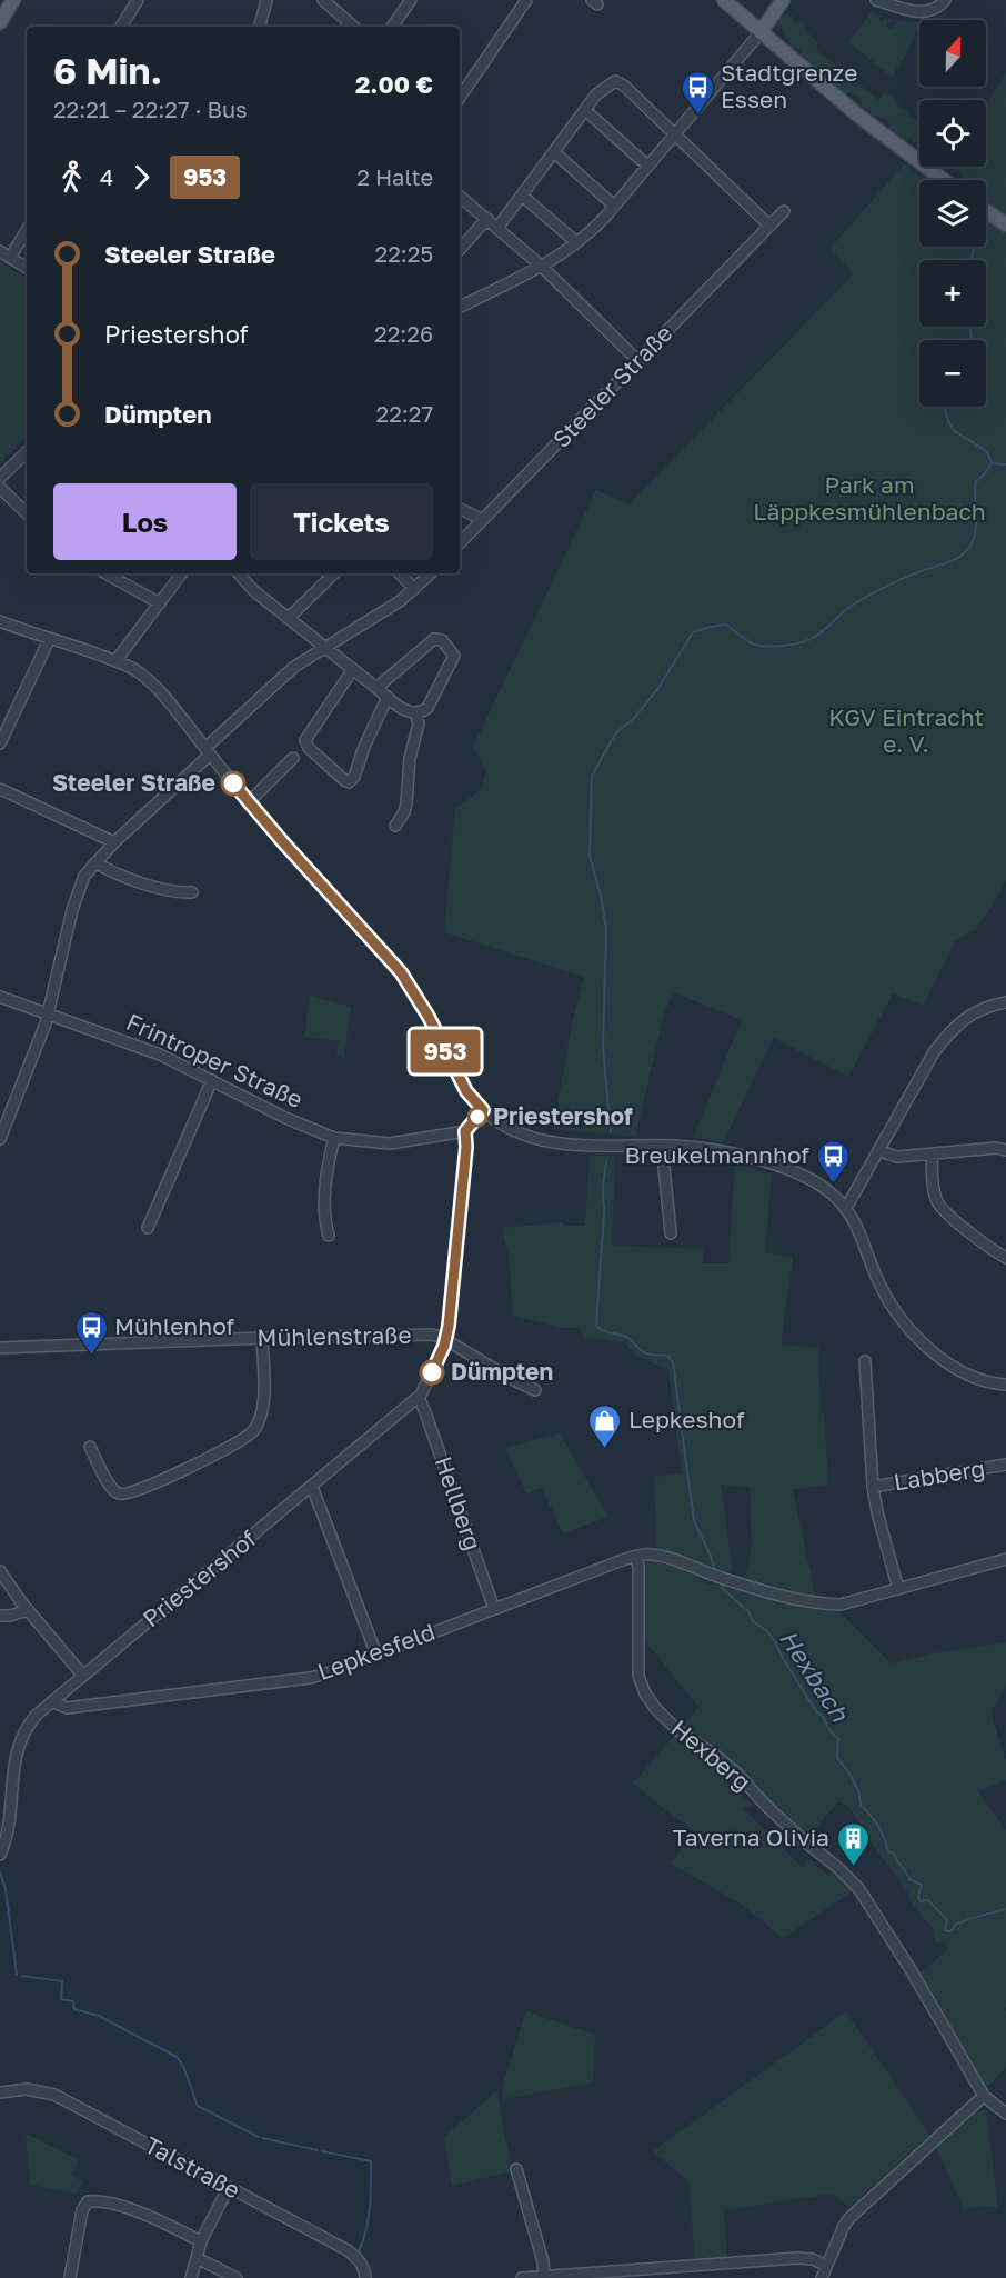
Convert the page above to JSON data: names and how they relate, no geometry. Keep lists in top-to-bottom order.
{
  "streets": {
    "street": [
      "Steeler Straße",
      "Frintroper Straße",
      "Mühlenstraße",
      "Labberg",
      "Hellberg",
      "Priestershof",
      "Lepkesfeld",
      "Hexberg",
      "Talstraße"
    ]
  },
  "crossings": [
    ["Frintroper Straße", "Priestershof"],
    ["Mühlenstraße", "Priestershof"],
    ["Hellberg", "Priestershof"],
    ["Hellberg", "Lepkesfeld"],
    ["Priestershof", "Lepkesfeld"],
    ["Lepkesfeld", "Hexberg"]
  ],
  "water": ["Hexbach"],
  "parks": ["Park am Läppkesmühlenbach", "KGV Eintracht e. V."],
  "places": {
    "bus stop": ["Stadtgrenze Essen", "Breukelmannhof", "Mühlenhof"],
    "other": ["Steeler Straße", "Priestershof", "Dümpten"],
    "shop": ["Lepkeshof"],
    "building": ["Taverna Olivia"]
  },
  "lines": ["bus line 953"],
  "north": "top",
  "page": {
    "on_map": "953",
    "map_buttons": ["+", "−"],
    "heading": ["6 Min.", "22:21 – 22:27 · Bus", "2.00 €"],
    "legs": ["4", "953", "2 Halte"],
    "list": [
      {
        "name": "Steeler Straße",
        "value": "22:25"
      },
      {
        "name": "Priestershof",
        "value": "22:26"
      },
      {
        "name": "Dümpten",
        "value": "22:27"
      }
    ],
    "buttons": ["Los", "Tickets"]
  }
}
